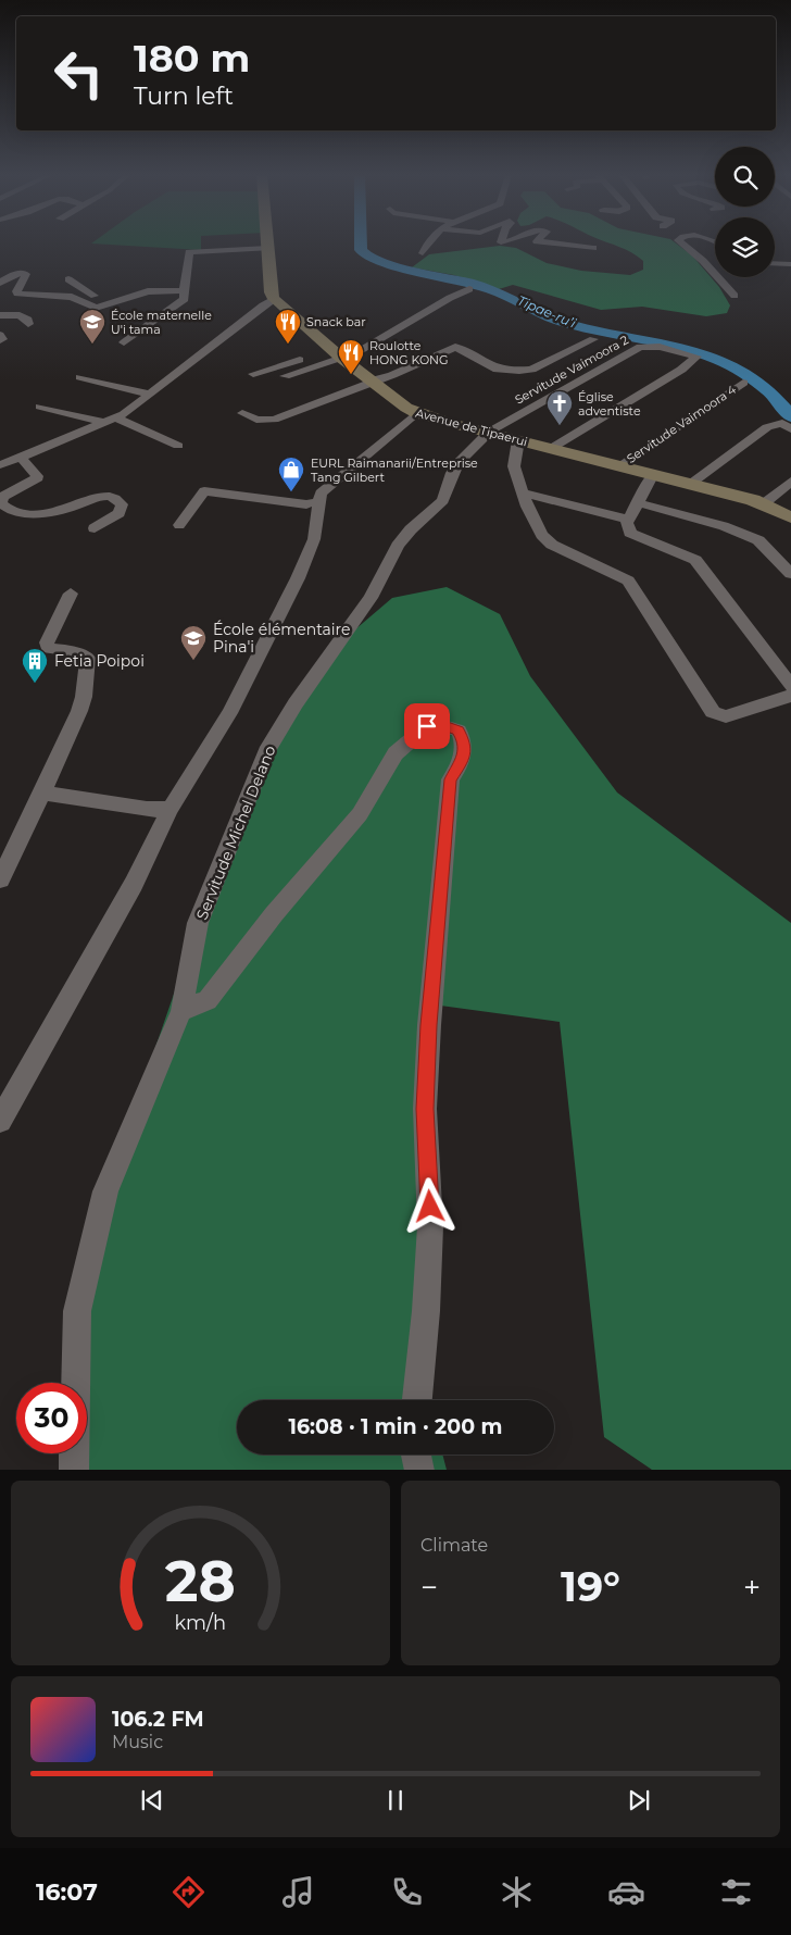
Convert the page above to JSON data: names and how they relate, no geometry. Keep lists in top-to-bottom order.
{
  "streets": {
    "main road": ["Avenue de Tipaerui"],
    "street": ["Servitude Vaimoora 2", "Servitude Vaimoora 4", "Servitude Michel Delano"]
  },
  "crossings": [
    ["Servitude Vaimoora 2", "Avenue de Tipaerui"],
    ["Servitude Vaimoora 2", "Servitude Michel Delano"],
    ["Servitude Vaimoora 4", "Avenue de Tipaerui"],
    ["Avenue de Tipaerui", "Servitude Michel Delano"]
  ],
  "water": ["Tipae-ru’i"],
  "places": {
    "school or university": ["École maternelle U'i tama", "École élémentaire Pina'i"],
    "restaurant": ["Snack bar", "Roulotte HONG KONG"],
    "church": ["Église adventiste"],
    "shop": ["EURL Raimanarii/Entreprise Tang Gilbert"],
    "building": ["Fetia Poipoi"]
  },
  "page": {
    "turn": ["180 m", "Turn left"],
    "limit": "30",
    "trip": "16:08 · 1 min · 200 m",
    "tile": "Climate",
    "heat": ["−", "19°", "+"],
    "song": ["106.2 FM", "Music"],
    "tabs": "16:07",
    "gauge": ["28", "km/h"]
  }
}
